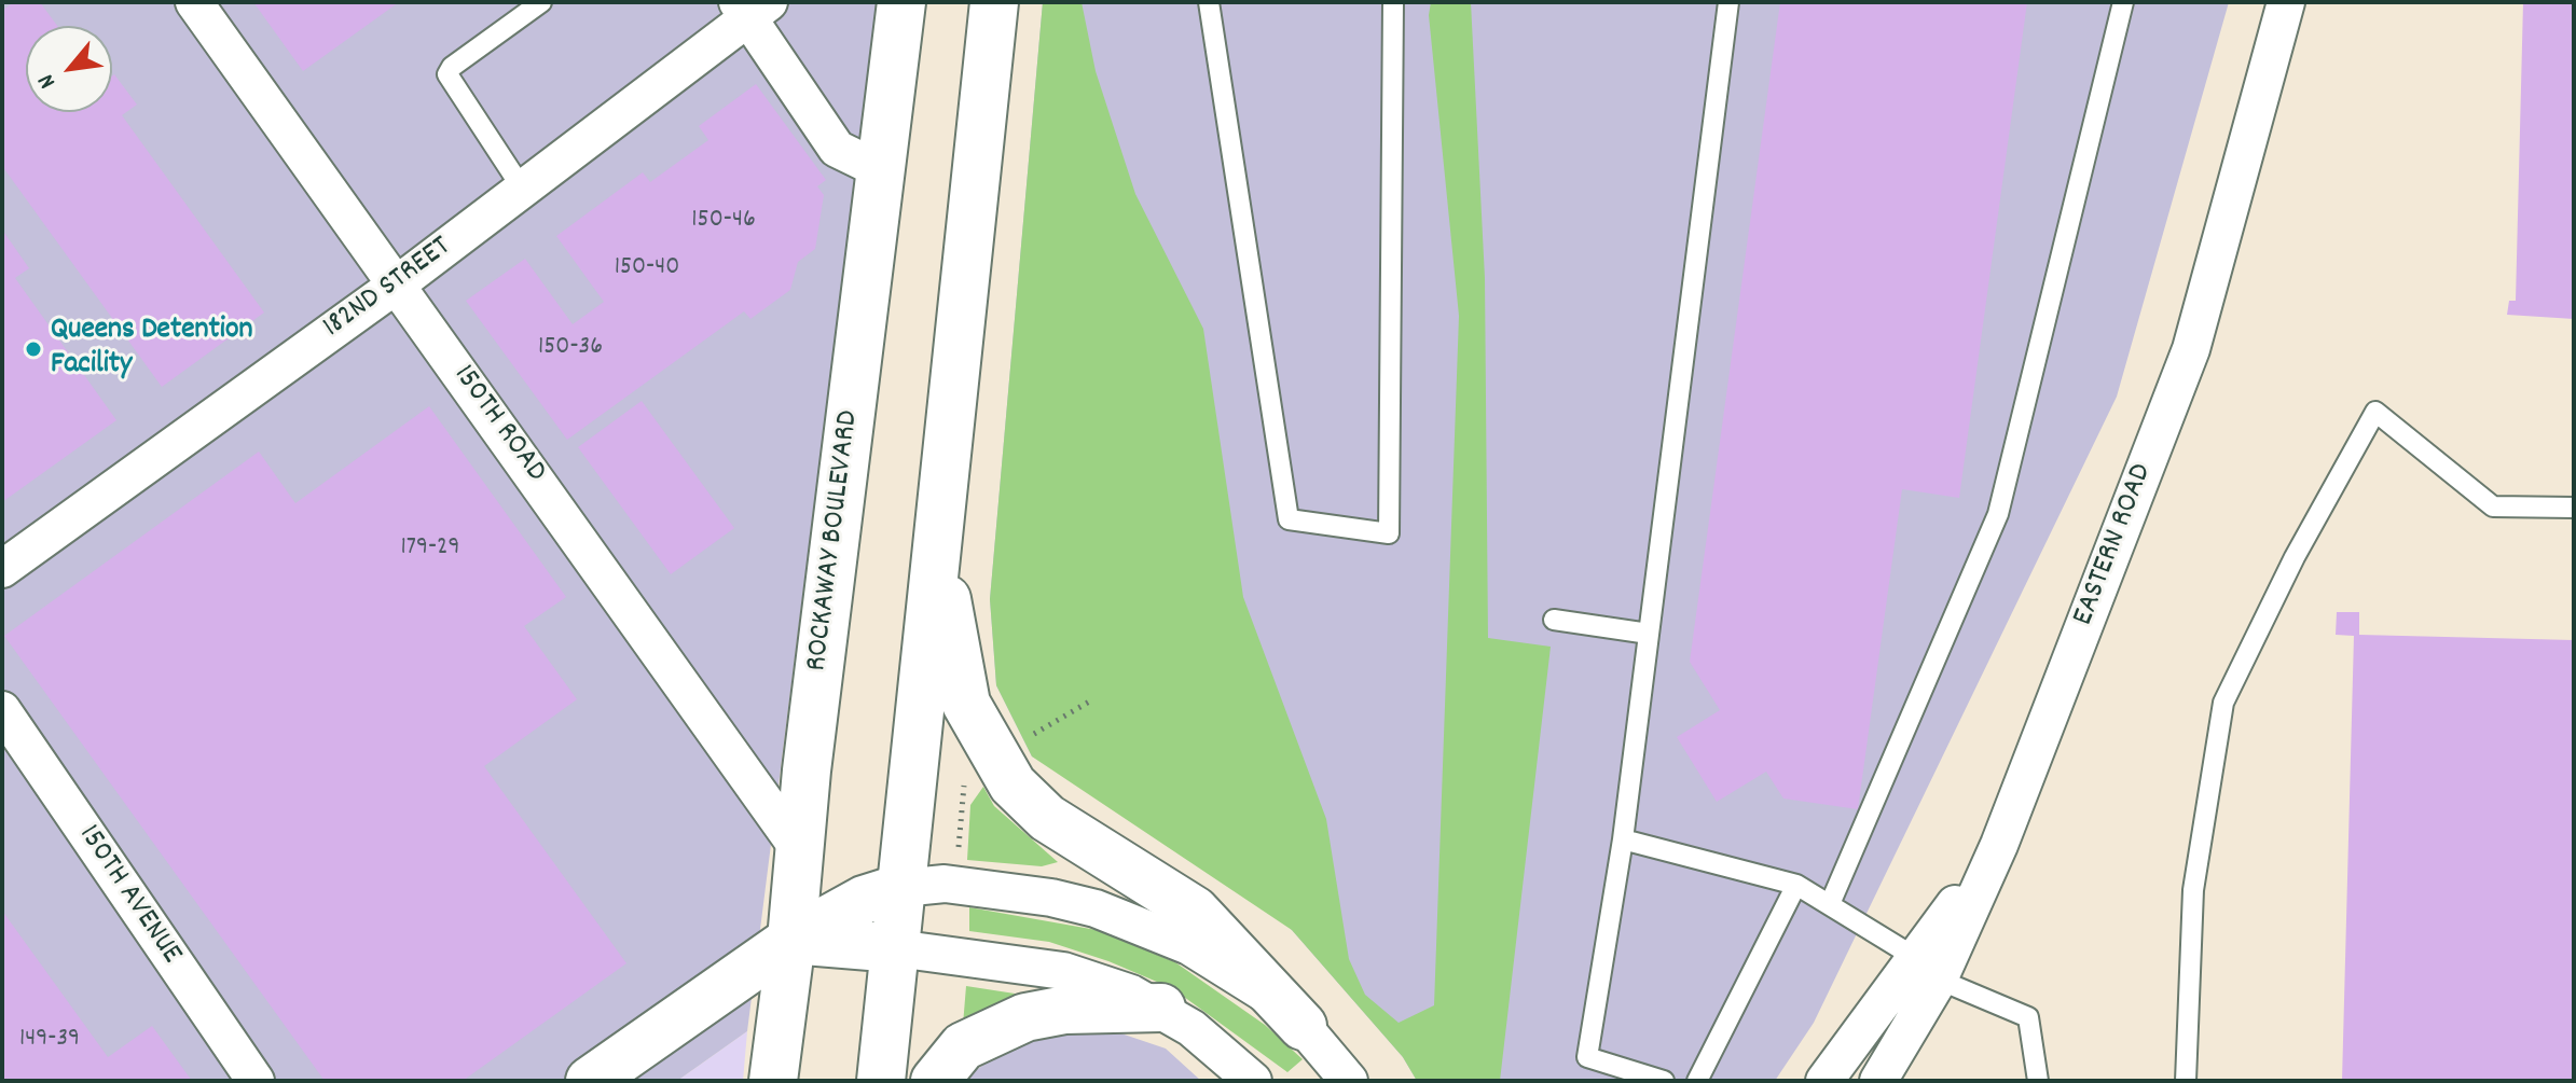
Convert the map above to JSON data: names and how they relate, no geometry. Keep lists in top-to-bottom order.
{
  "streets": {
    "main road": ["ROCKAWAY BOULEVARD"],
    "street": [
      "182ND STREET",
      "150TH ROAD",
      "EASTERN ROAD",
      "150TH AVENUE"
    ]
  },
  "crossings": [
    ["182ND STREET", "150TH ROAD"],
    ["150TH ROAD", "ROCKAWAY BOULEVARD"]
  ],
  "places": ["Queens Detention Facility"],
  "house_numbers": [
    "150-46",
    "150-40",
    "150-36",
    "179-29",
    "149-39"
  ],
  "north": "bottom left"
}
